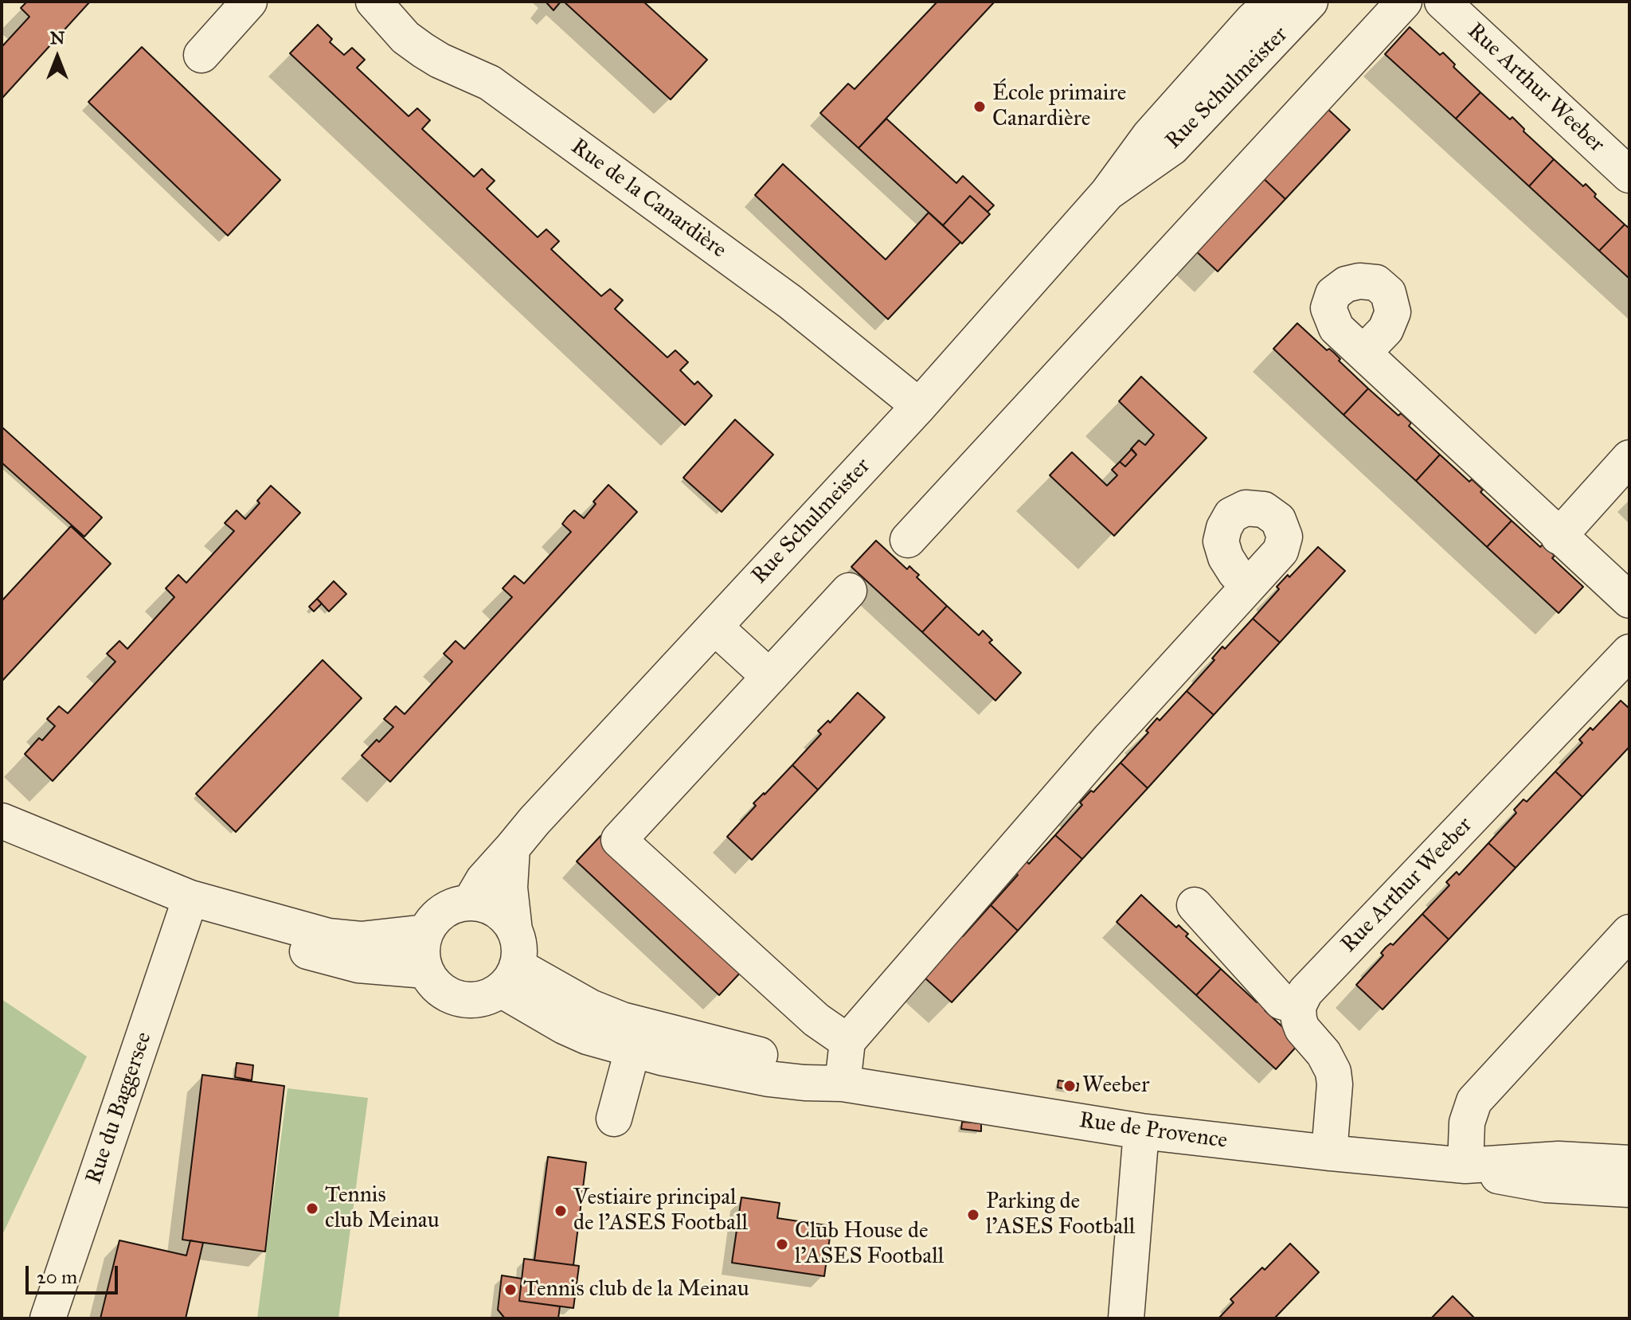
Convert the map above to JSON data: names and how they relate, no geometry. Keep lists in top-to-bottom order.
{
  "streets": {
    "street": [
      "Rue Schulmeister",
      "Rue Arthur Weeber",
      "Rue de la Canardière",
      "Rue du Baggersee",
      "Rue de Provence"
    ]
  },
  "crossings": [
    ["Rue Schulmeister", "Rue de la Canardière"],
    ["Rue Schulmeister", "Rue de Provence"]
  ],
  "places": [
    "École primaire Canardière",
    "Weeber",
    "Tennis club Meinau",
    "Vestiaire principal de l'ASES Football",
    "Parking de l'ASES Football",
    "Club House de l'ASES Football",
    "Tennis club de la Meinau"
  ],
  "scale_bar": "20 m",
  "north": "top"
}
